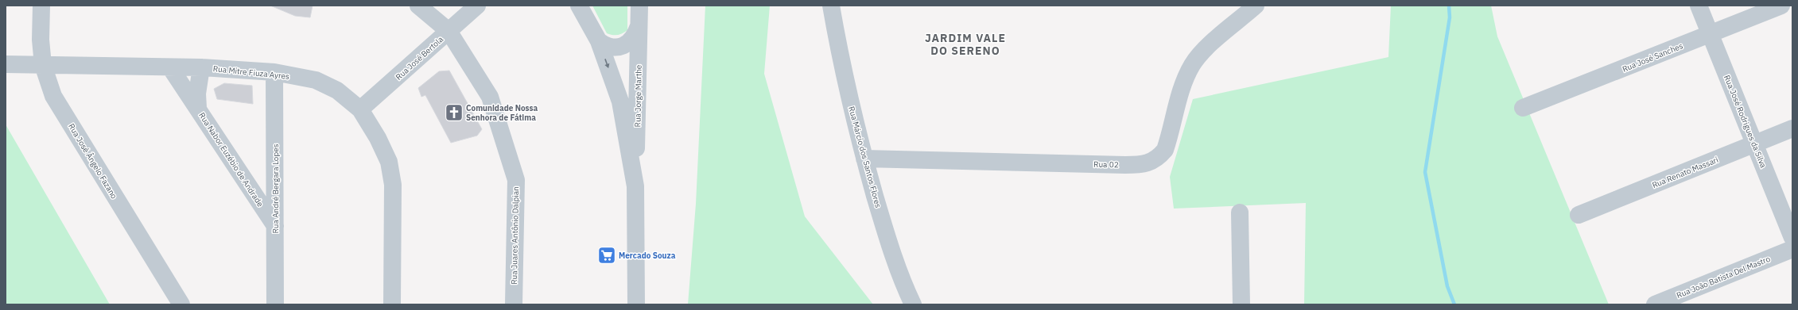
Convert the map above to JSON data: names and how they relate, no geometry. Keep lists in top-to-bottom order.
{
  "streets": {
    "street": [
      "Rua José Sanches",
      "Rua José Bertola",
      "Rua Mitre Fiuza Ayres",
      "Rua Jorge Marthe",
      "Rua José Rodrigues da Silva",
      "Rua Márcio dos Santos Flores",
      "Rua Nabor Euzébio de Andrade",
      "Rua José Ângelo Fazano",
      "Rua 02",
      "Rua Renato Massari",
      "Rua André Bergara Lopes",
      "Rua Juares Antônio Dalpian",
      "Rua João Batista Del Mastro"
    ]
  },
  "crossings": [
    ["Rua José Sanches", "Rua José Rodrigues da Silva"],
    ["Rua José Bertola", "Rua Mitre Fiuza Ayres"],
    ["Rua José Bertola", "Rua Juares Antônio Dalpian"],
    ["Rua Mitre Fiuza Ayres", "Rua Nabor Euzébio de Andrade"],
    ["Rua Mitre Fiuza Ayres", "Rua José Ângelo Fazano"],
    ["Rua Mitre Fiuza Ayres", "Rua André Bergara Lopes"],
    ["Rua José Rodrigues da Silva", "Rua Renato Massari"],
    ["Rua Márcio dos Santos Flores", "Rua 02"],
    ["Rua Nabor Euzébio de Andrade", "Rua André Bergara Lopes"]
  ],
  "districts": ["JARDIM VALE DO SERENO"],
  "places": {
    "church": ["Comunidade Nossa Senhora de Fátima"],
    "supermarket": ["Mercado Souza"]
  }
}
